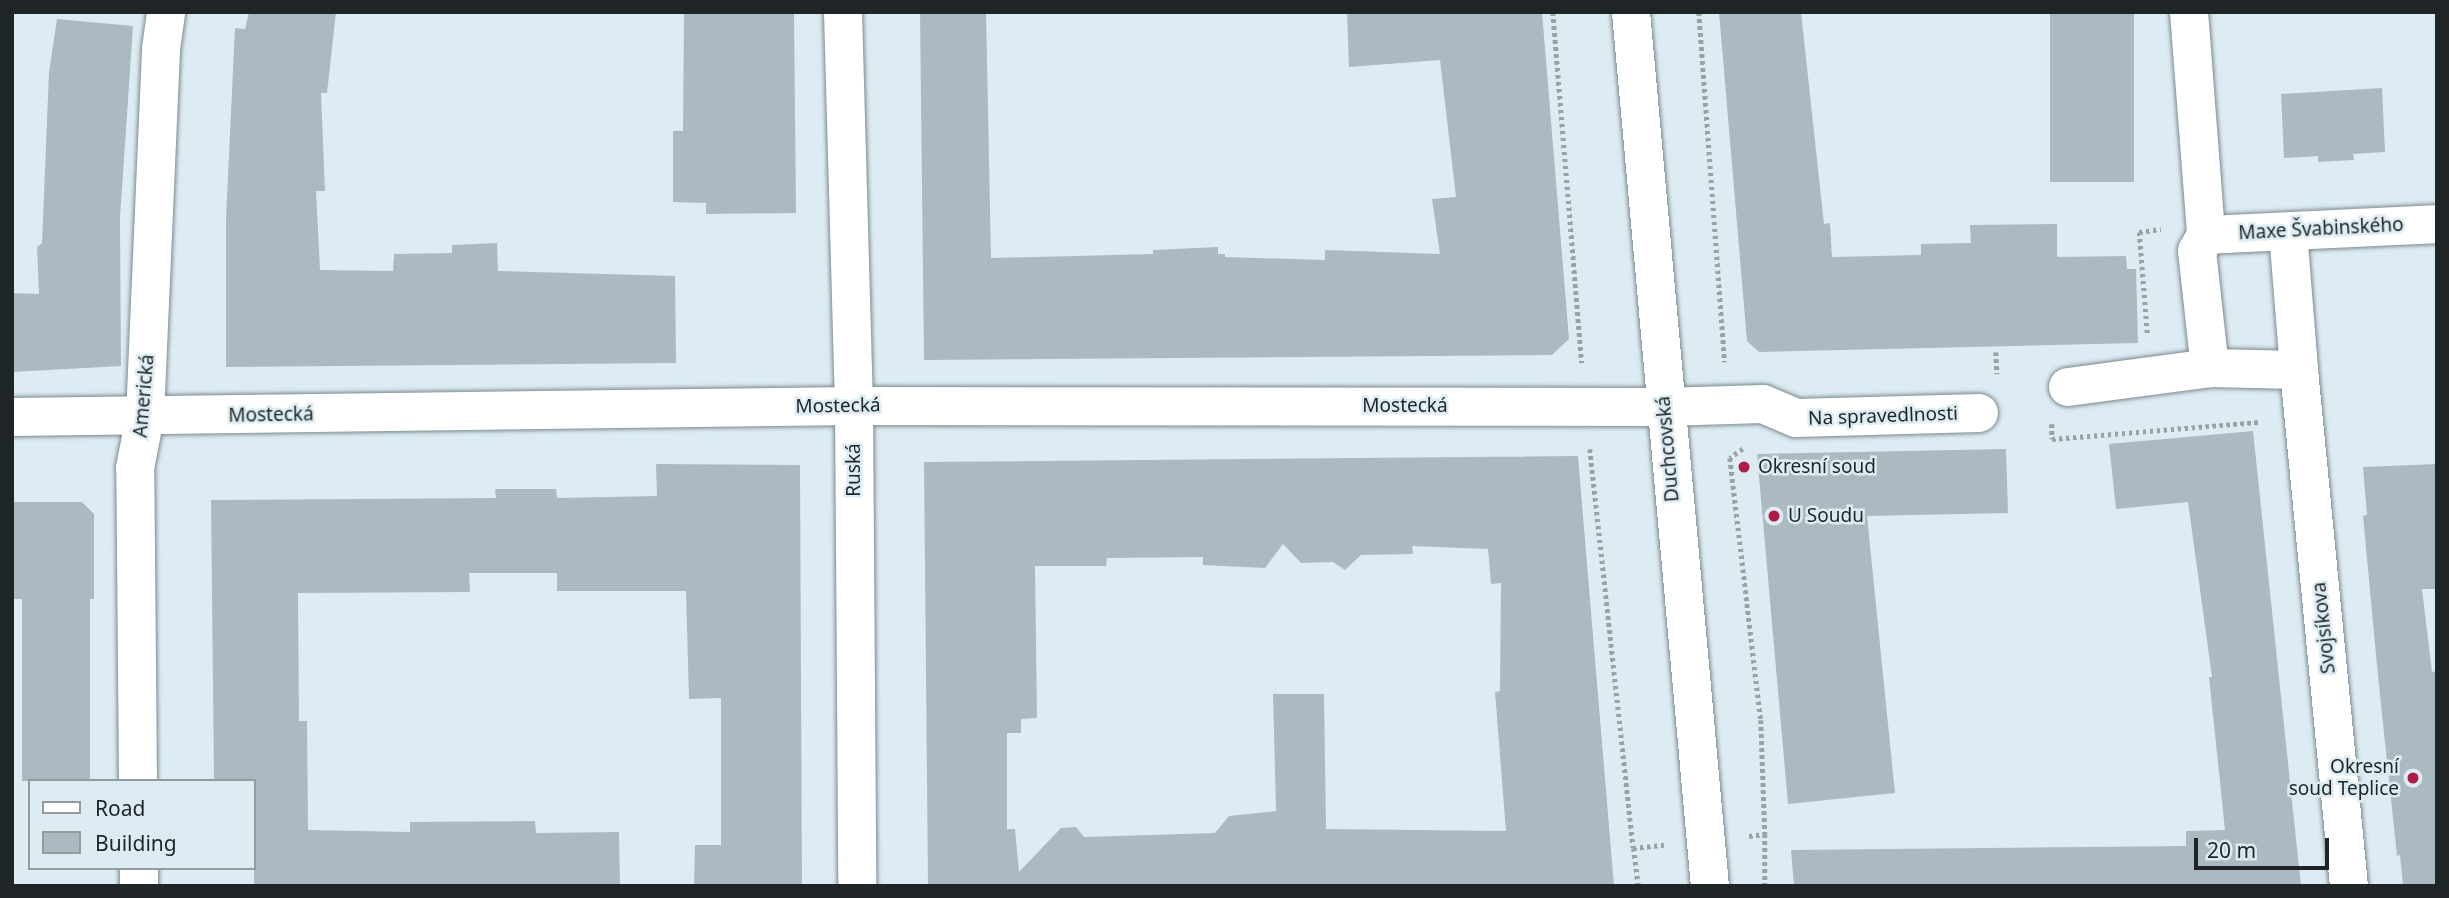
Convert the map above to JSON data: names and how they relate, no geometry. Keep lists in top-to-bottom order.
{
  "streets": {
    "street": [
      "Maxe Švabinského",
      "Americká",
      "Mostecká",
      "Na spravedlnosti",
      "Duchcovská",
      "Ruská",
      "Svojsíkova"
    ]
  },
  "crossings": [
    ["Maxe Švabinského", "Svojsíkova"],
    ["Americká", "Mostecká"],
    ["Mostecká", "Na spravedlnosti"],
    ["Mostecká", "Duchcovská"],
    ["Mostecká", "Ruská"],
    ["Na spravedlnosti", "Duchcovská"]
  ],
  "places": ["Okresní soud", "U Soudu", "Okresní soud Teplice"],
  "legend": ["Road", "Building"],
  "scale_bar": "20 m"
}
